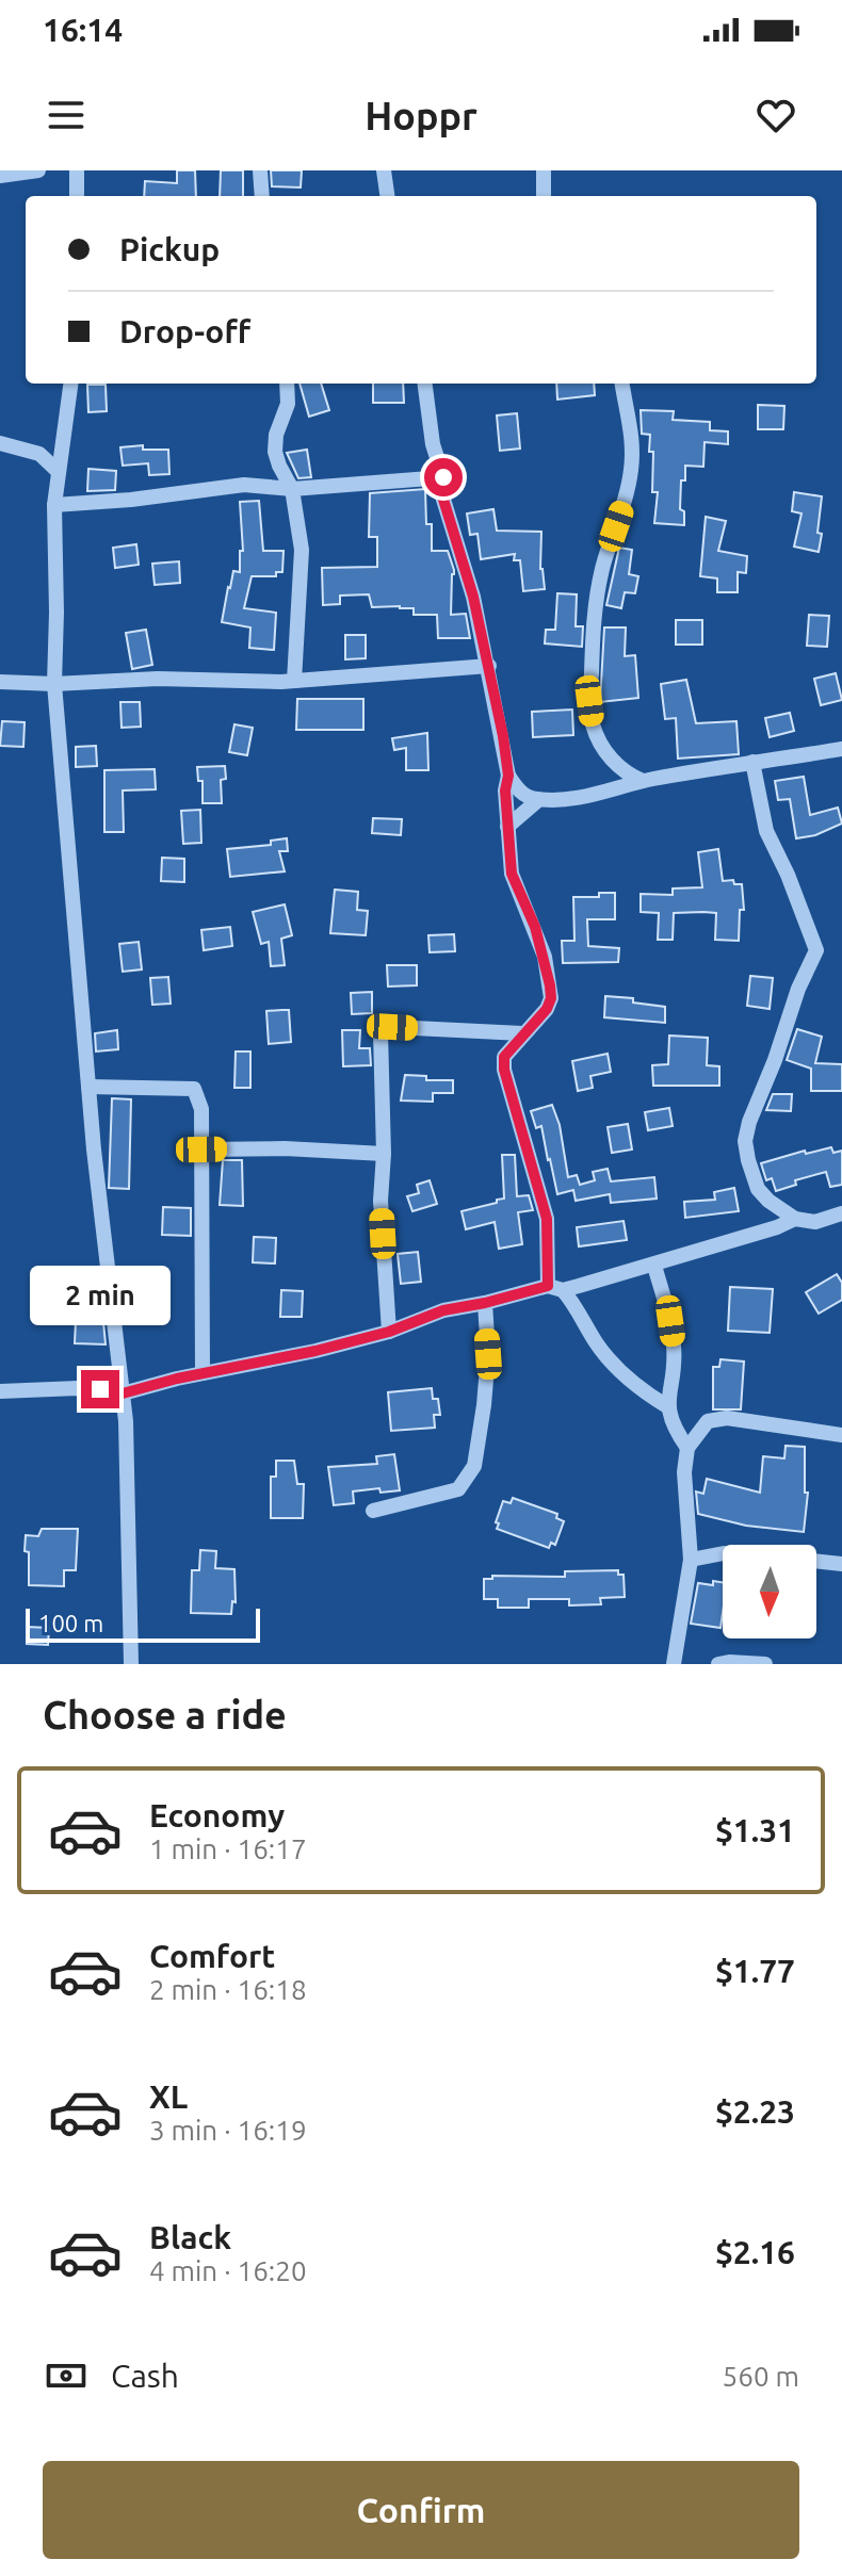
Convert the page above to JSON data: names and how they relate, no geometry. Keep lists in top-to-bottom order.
{
  "scale_bar": "100 m",
  "north": "bottom",
  "page": {
    "status": "16:14",
    "header": "Hoppr",
    "banner": ["Pickup", "Drop-off"],
    "bubble": "2 min",
    "scale": "100 m",
    "heading": "Choose a ride",
    "list": [
      {
        "name": "Economy",
        "note": "1 min · 16:17",
        "value": "$1.31"
      },
      {
        "name": "Comfort",
        "note": "2 min · 16:18",
        "value": "$1.77"
      },
      {
        "name": "XL",
        "note": "3 min · 16:19",
        "value": "$2.23"
      },
      {
        "name": "Black",
        "note": "4 min · 16:20",
        "value": "$2.16"
      }
    ],
    "pay": ["Cash", "560 m"],
    "buttons": "Confirm"
  }
}
